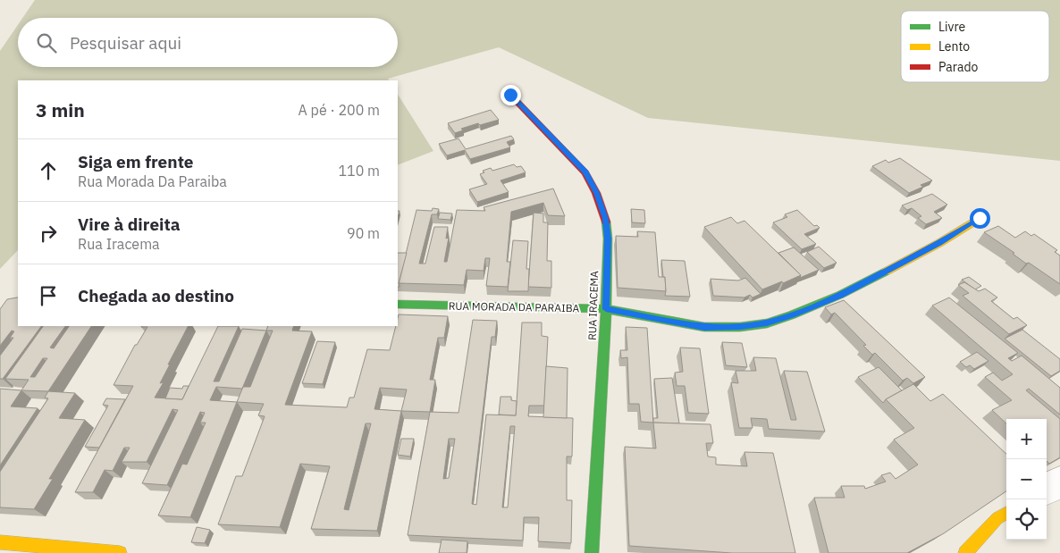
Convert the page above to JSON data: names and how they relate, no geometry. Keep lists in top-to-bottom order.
{
  "streets": {
    "street": ["RUA IRACEMA", "RUA MORADA DA PARAIBA"]
  },
  "crossings": [
    ["RUA IRACEMA", "RUA MORADA DA PARAIBA"]
  ],
  "legend": ["Livre", "Lento", "Parado"],
  "page": {
    "search": "Pesquisar aqui",
    "heading": ["3 min", "A pé · 200 m"],
    "list": [
      ["Siga em frente", "Rua Morada Da Paraiba", "110 m"],
      ["Vire à direita", "Rua Iracema", "90 m"],
      "Chegada ao destino"
    ],
    "map_buttons": ["+", "−"]
  }
}
